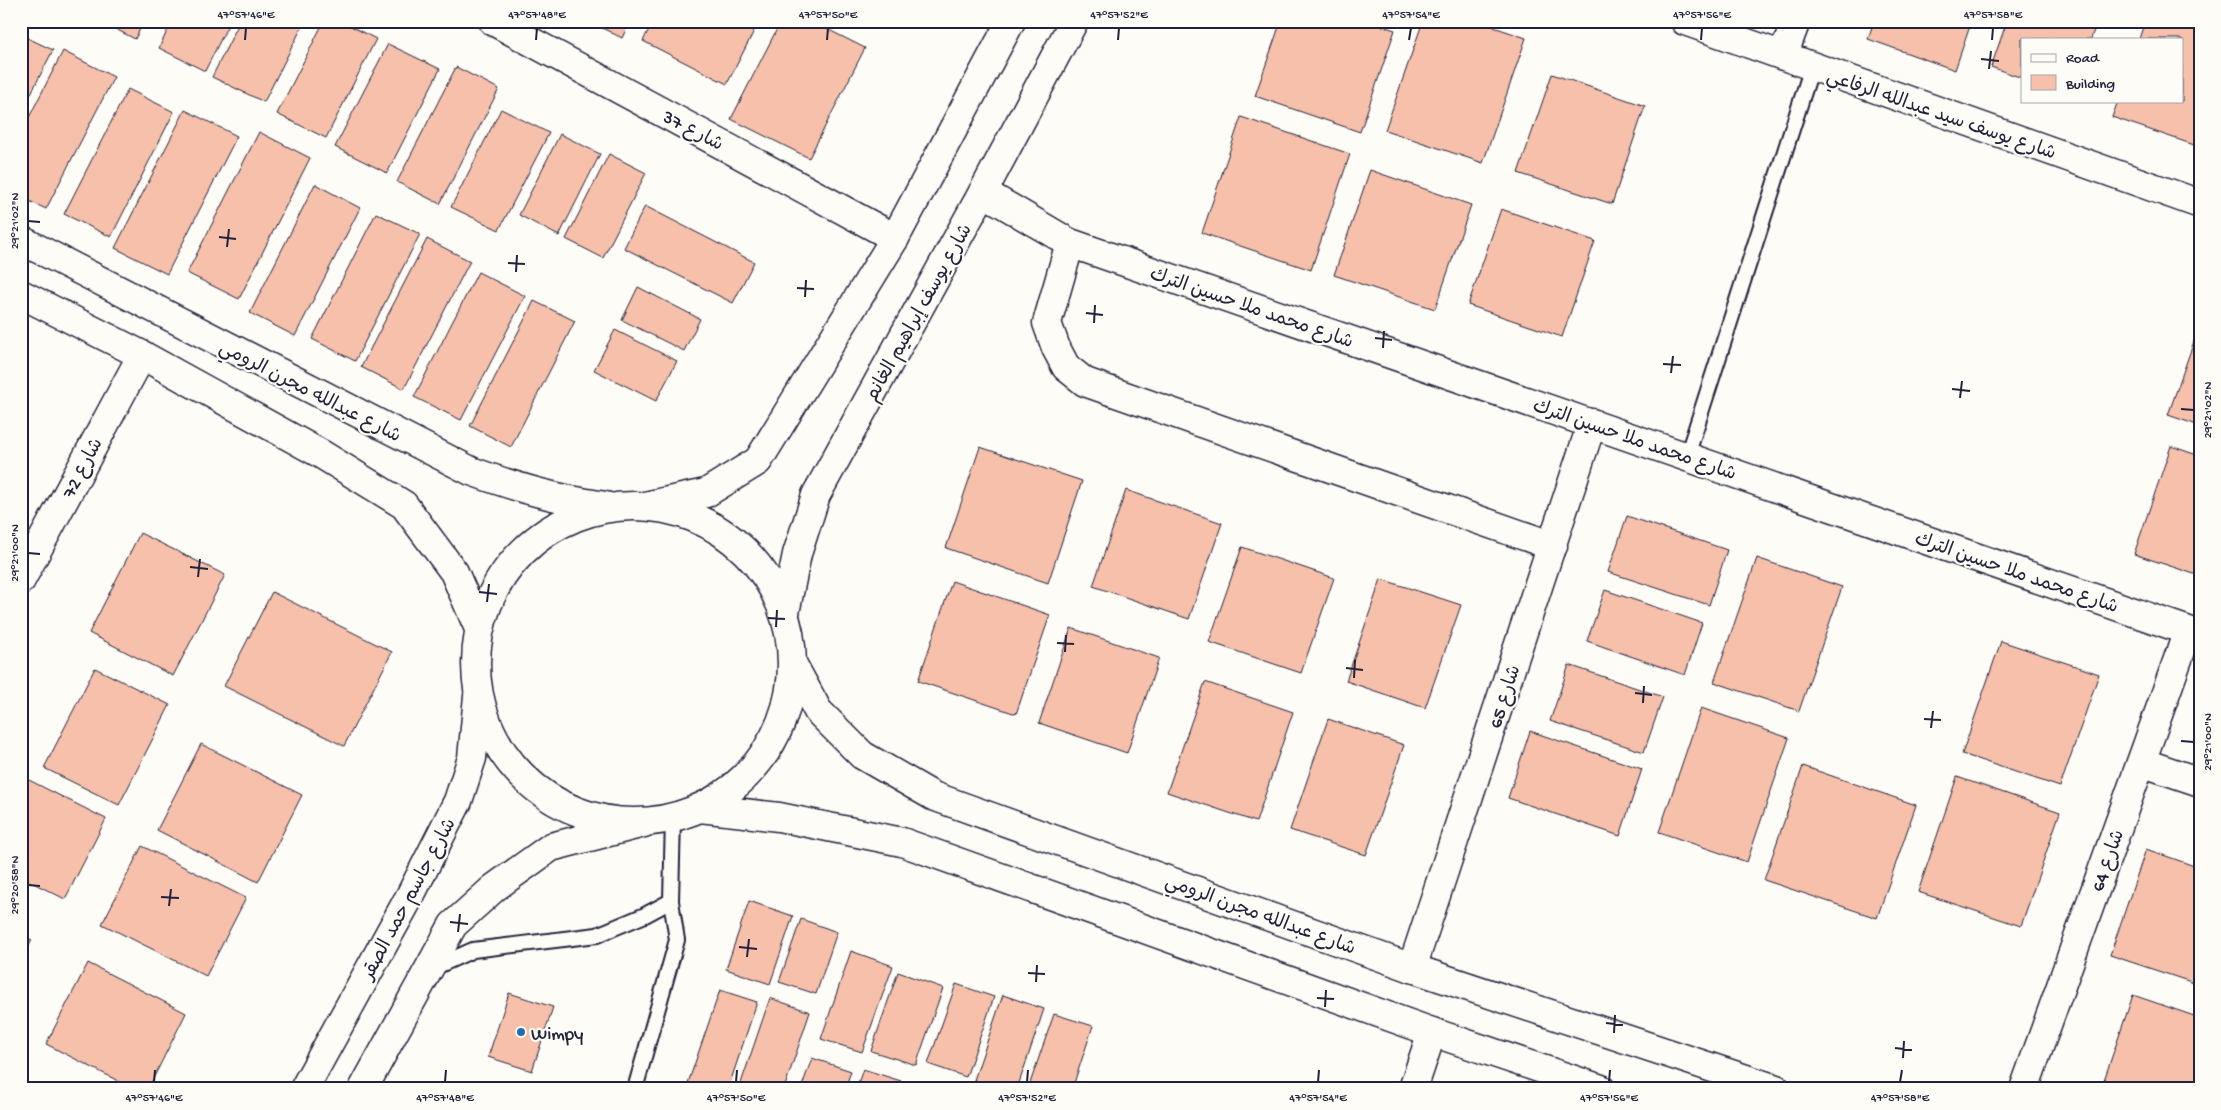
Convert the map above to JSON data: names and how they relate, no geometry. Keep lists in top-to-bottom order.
{
  "streets": {
    "street": [
      "شارع يوسف سيد عبدالله الرفاعي",
      "شارع 37",
      "شارع محمد ملا حسين الترك",
      "شارع يوسف إبراهيم الغانم",
      "شارع عبدالله مجرن الرومي",
      "شارع 72",
      "شارع 65",
      "شارع 64",
      "شارع جاسم حمد الصقر"
    ]
  },
  "crossings": [
    ["شارع محمد ملا حسين الترك", "شارع يوسف إبراهيم الغانم"],
    ["شارع محمد ملا حسين الترك", "شارع 65"],
    ["شارع محمد ملا حسين الترك", "شارع 64"],
    ["شارع عبدالله مجرن الرومي", "شارع 65"]
  ],
  "places": ["Wimpy"],
  "legend": ["Road", "Building"],
  "coordinates": [
    "47°57'46\"E",
    "47°57'48\"E",
    "47°57'50\"E",
    "47°57'52\"E",
    "47°57'54\"E",
    "47°57'56\"E",
    "47°57'58\"E",
    "29°21'02\"N",
    "29°21'00\"N",
    "29°20'58\"N"
  ]
}
